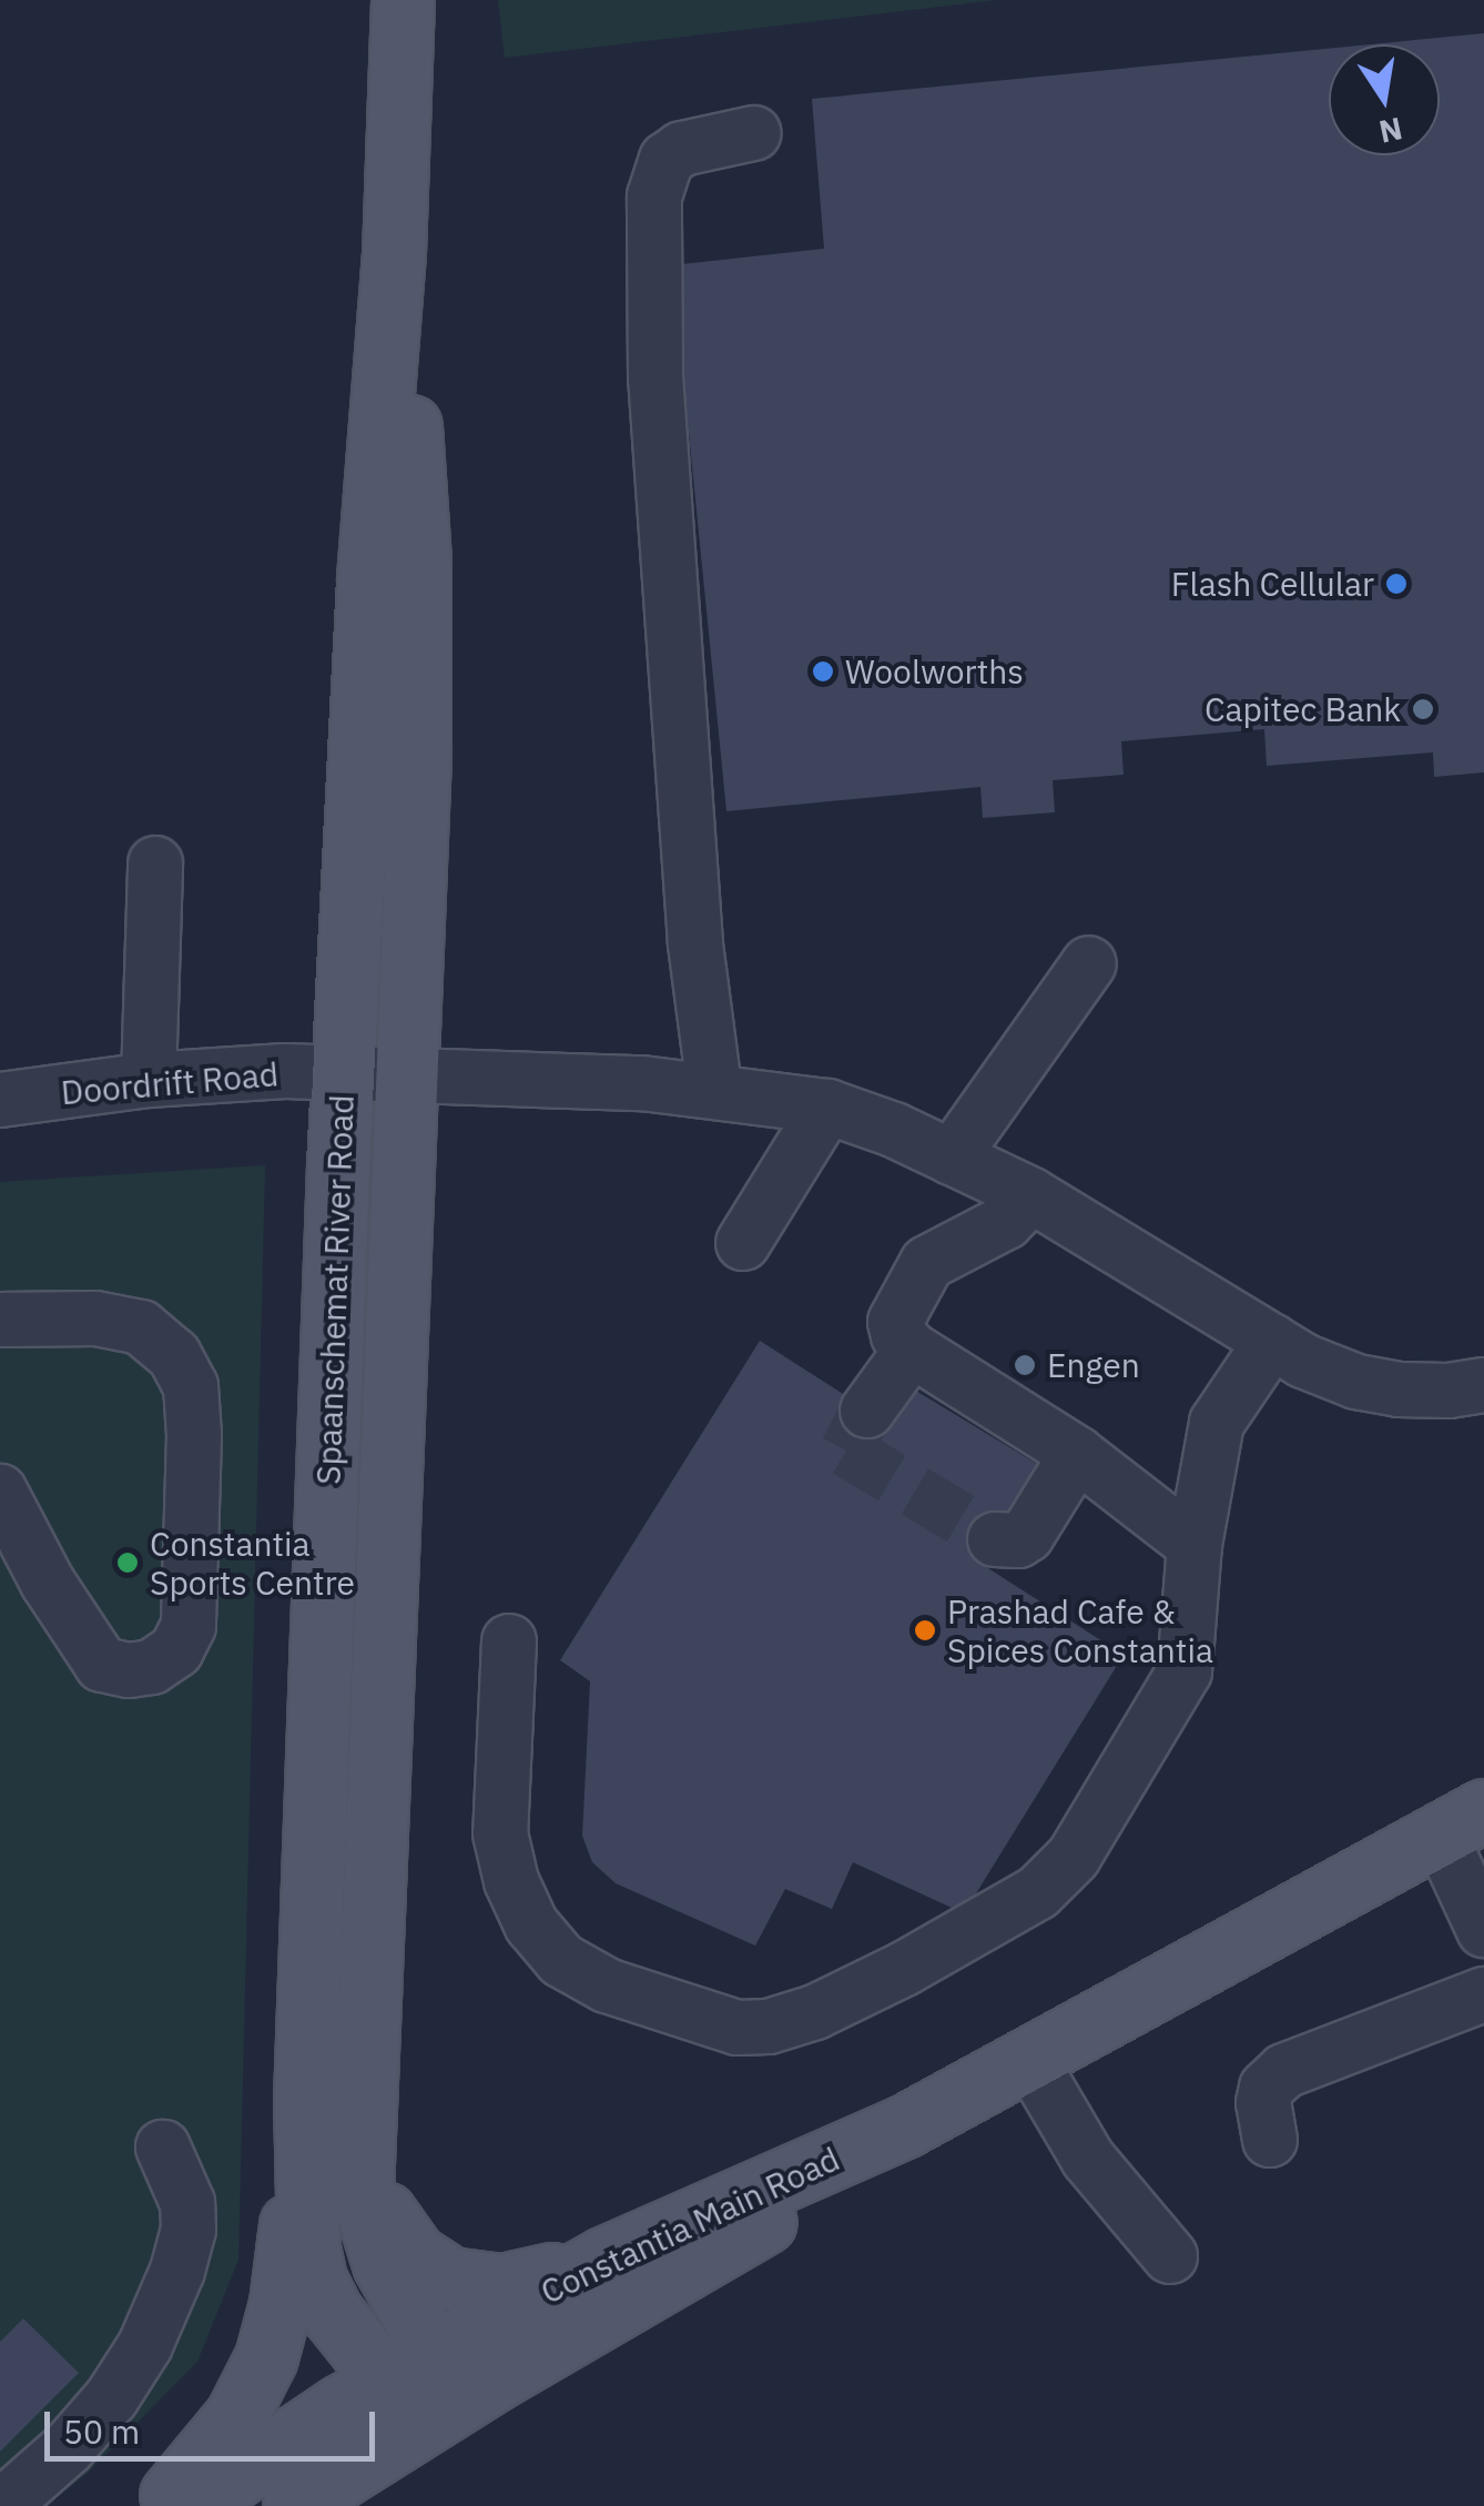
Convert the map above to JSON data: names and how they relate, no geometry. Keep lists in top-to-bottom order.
{
  "streets": {
    "main road": ["Spaanschemat River Road", "Constantia Main Road"],
    "street": ["Doordrift Road"]
  },
  "crossings": [
    ["Doordrift Road", "Spaanschemat River Road"],
    ["Spaanschemat River Road", "Constantia Main Road"]
  ],
  "places": [
    "Flash Cellular",
    "Woolworths",
    "Capitec Bank",
    "Engen",
    "Constantia Sports Centre",
    "Prashad Cafe & Spices Constantia"
  ],
  "scale_bar": "50 m",
  "north": "bottom"
}
